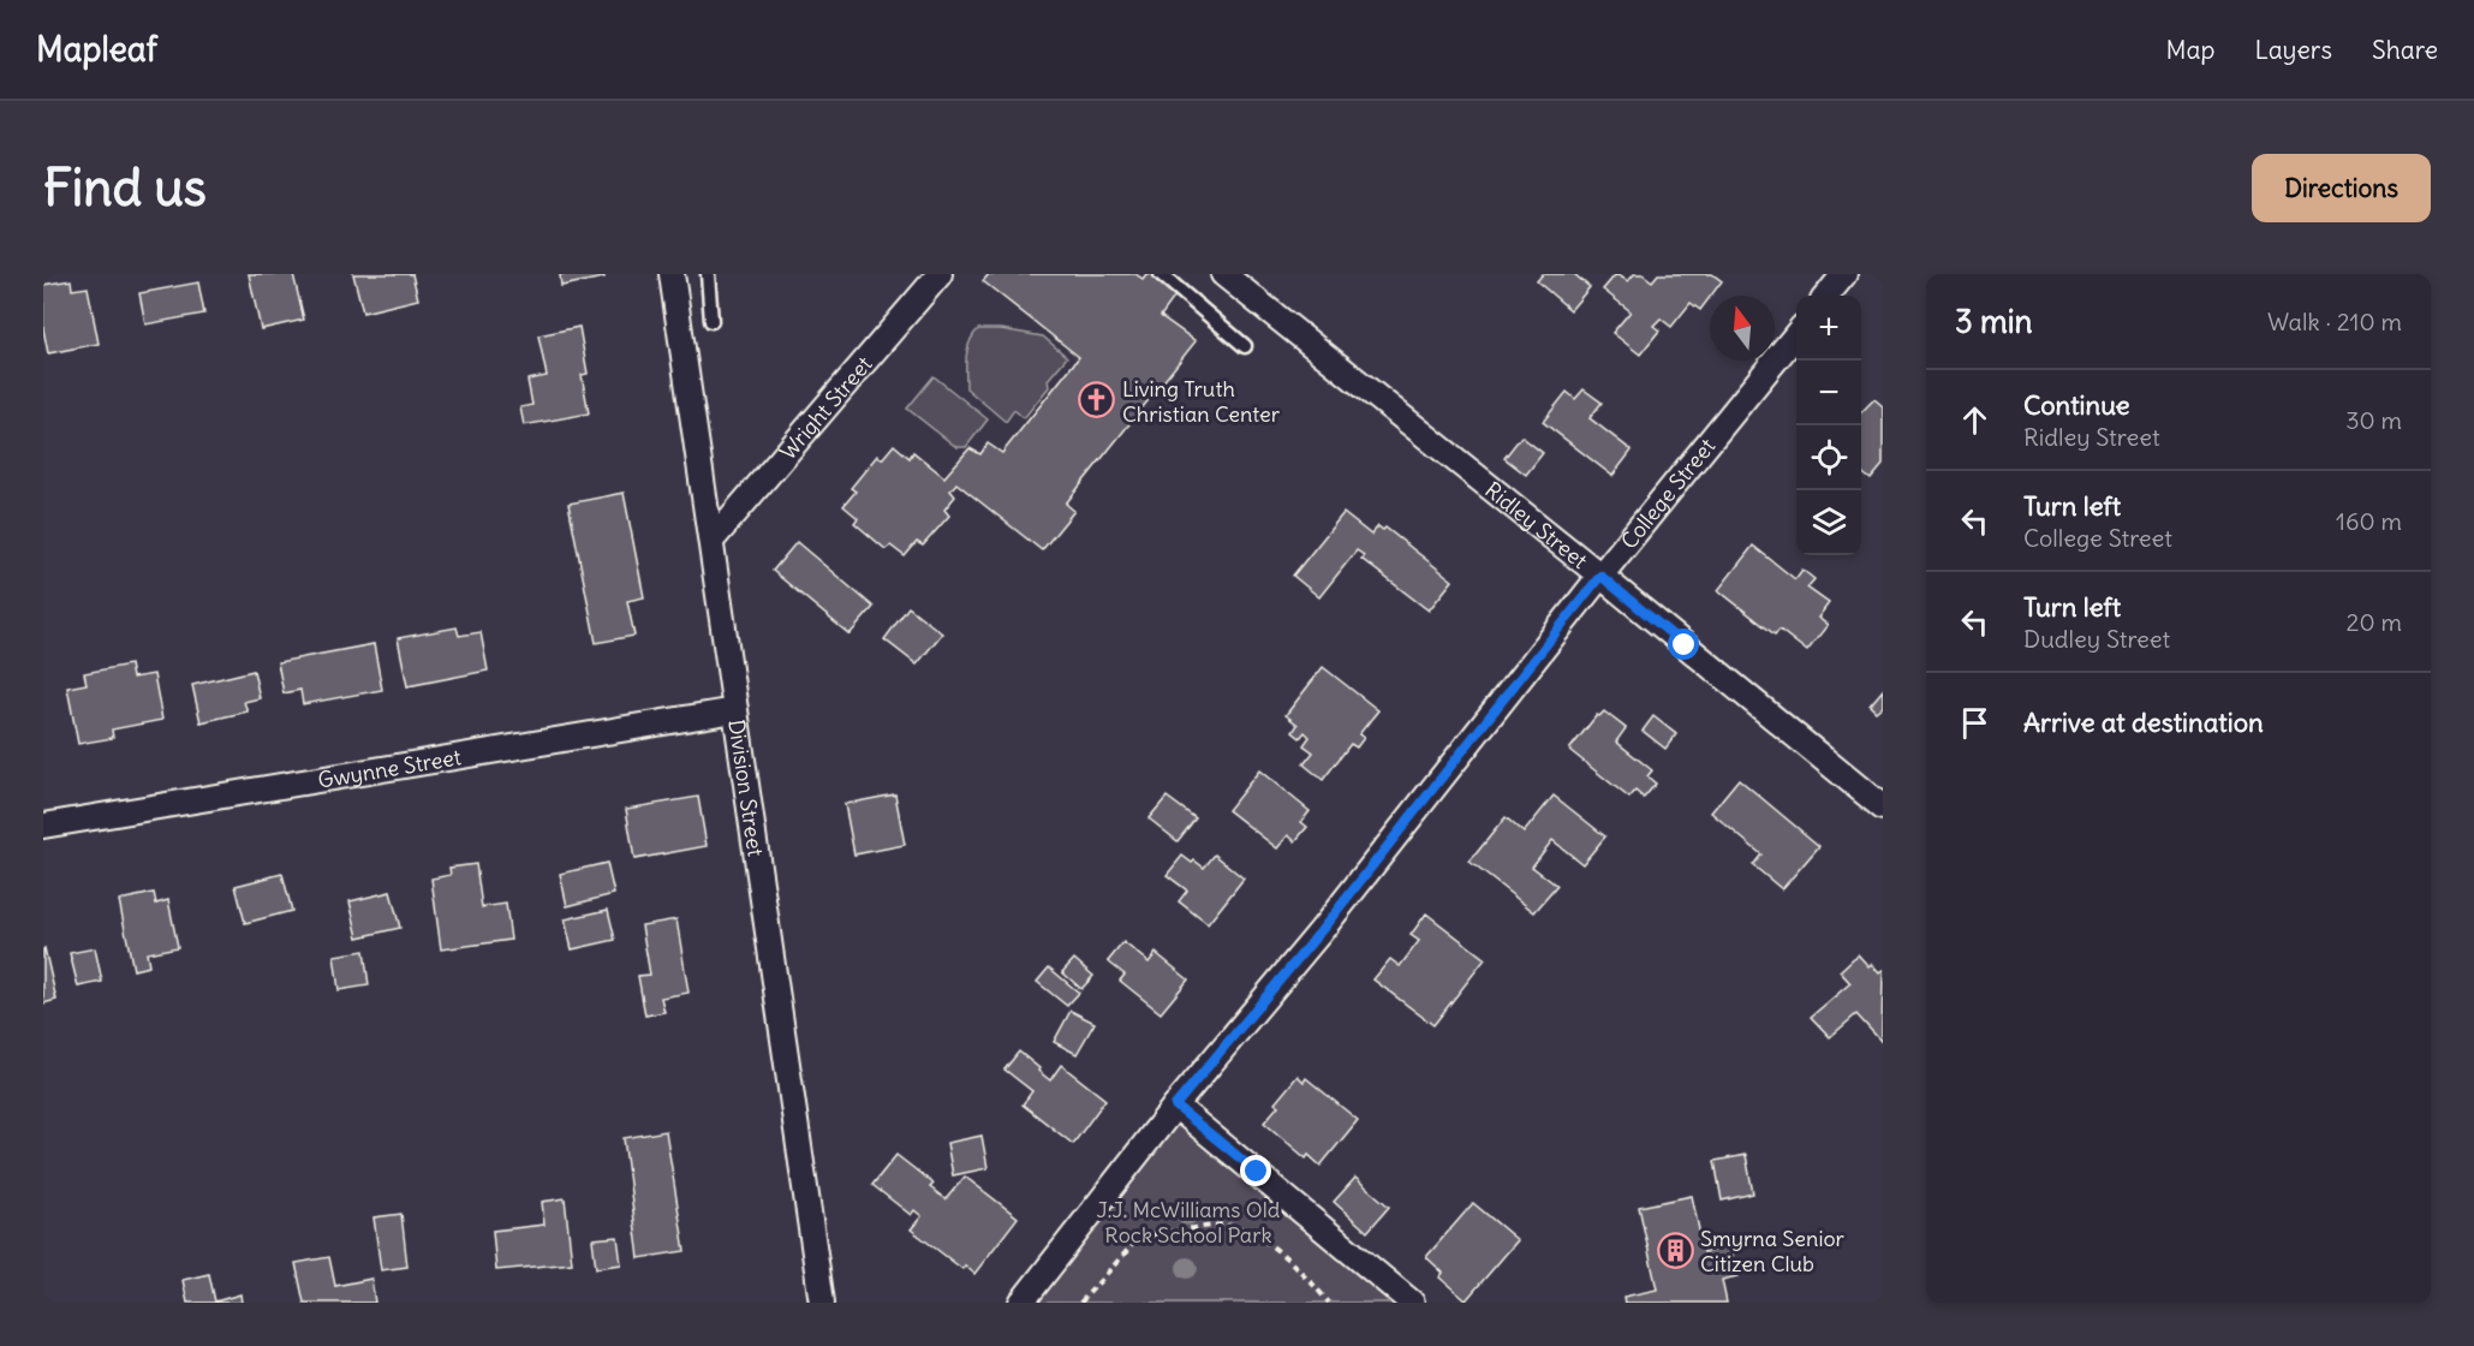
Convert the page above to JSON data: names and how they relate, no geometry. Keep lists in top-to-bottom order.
{
  "streets": {
    "street": [
      "Wright Street",
      "College Street",
      "Ridley Street",
      "Gwynne Street",
      "Division Street"
    ]
  },
  "crossings": [
    ["Wright Street", "Division Street"],
    ["College Street", "Ridley Street"],
    ["Gwynne Street", "Division Street"]
  ],
  "parks": ["J.J. McWilliams Old Rock School Park"],
  "places": {
    "church": ["Living Truth Christian Center"],
    "building": ["Smyrna Senior Citizen Club"]
  },
  "north": "top",
  "page": {
    "header": "Mapleaf",
    "nav": ["Map", "Layers", "Share"],
    "buttons": "Directions",
    "title": "Find us",
    "heading": ["3 min", "Walk · 210 m"],
    "map_buttons": ["+", "−"],
    "list": [
      ["Continue", "Ridley Street", "30 m"],
      ["Turn left", "College Street", "160 m"],
      ["Turn left", "Dudley Street", "20 m"],
      "Arrive at destination"
    ]
  }
}
